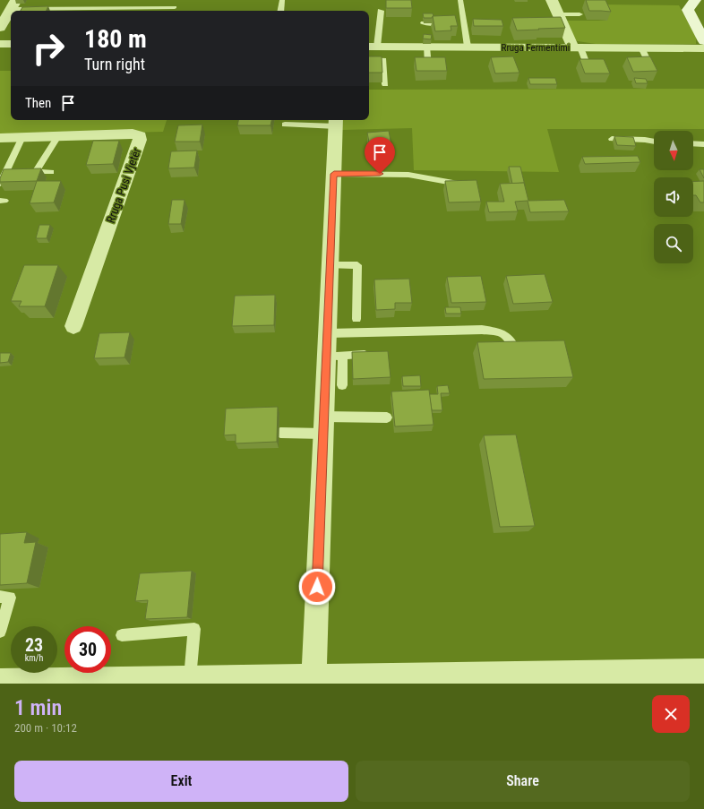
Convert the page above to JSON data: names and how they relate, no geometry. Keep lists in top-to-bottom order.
{
  "streets": {
    "street": ["Rruga Fermentimi", "Rruga Pusi Vjetër"]
  },
  "north": "bottom",
  "page": {
    "turn": ["180 m", "Turn right"],
    "then": "Then",
    "speed": "23 km/h",
    "limit": "30",
    "heading": ["1 min", "200 m · 10:12"],
    "buttons": ["Exit", "Share"]
  }
}
